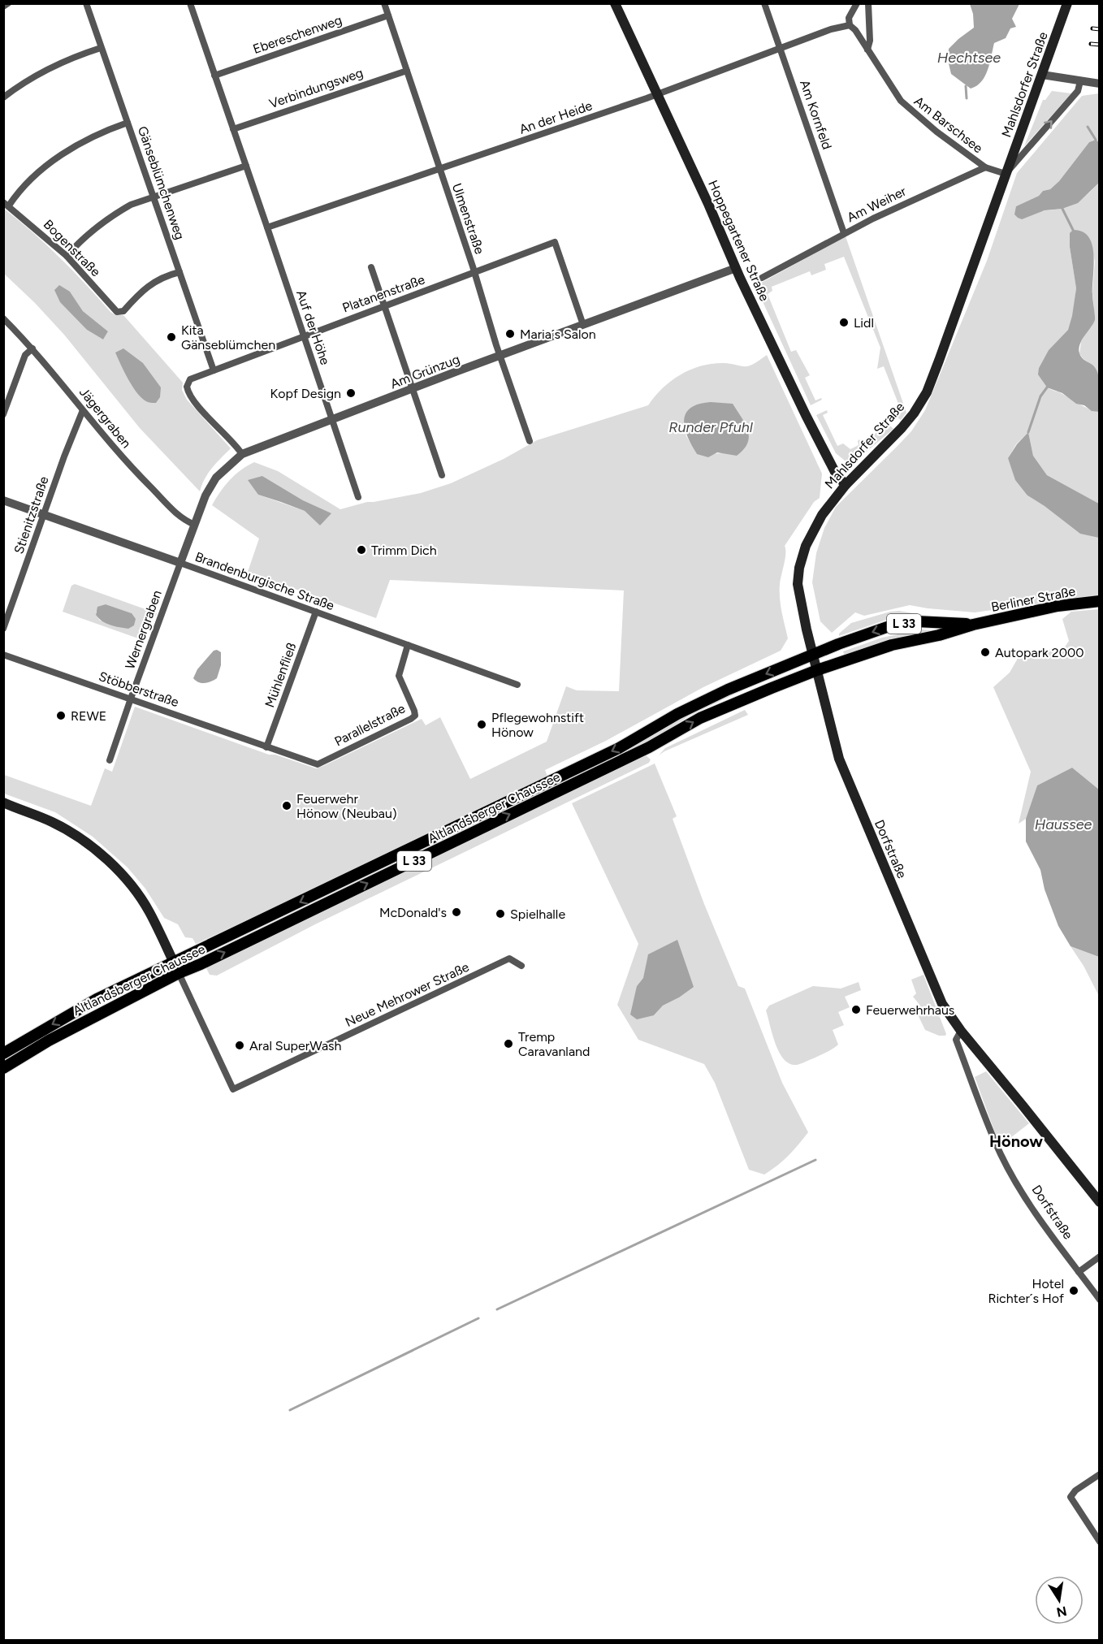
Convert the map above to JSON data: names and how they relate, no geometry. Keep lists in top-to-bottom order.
{
  "streets": {
    "main road": [
      "Mahlsdorfer Straße",
      "Hoppegartener Straße",
      "Berliner Straße",
      "L 33",
      "Altlandsberger Chaussee",
      "Dorfstraße"
    ],
    "street": [
      "Ebereschenweg",
      "Verbindungsweg",
      "Am Kornfeld",
      "An der Heide",
      "Am Barschsee",
      "Gänseblümchenweg",
      "Am Weiher",
      "Ulmenstraße",
      "Bogenstraße",
      "Platanenstraße",
      "Auf der Höhe",
      "Am Grünzug",
      "Jägergraben",
      "Stienitzstraße",
      "Brandenburgische Straße",
      "Wernergraben",
      "Mühlenfließ",
      "Stöbberstraße",
      "Parallelstraße",
      "Neue Mehrower Straße"
    ]
  },
  "crossings": [
    ["Ebereschenweg", "Ulmenstraße"],
    ["Ebereschenweg", "Auf der Höhe"],
    ["Mahlsdorfer Straße", "Hoppegartener Straße"],
    ["Mahlsdorfer Straße", "Berliner Straße"],
    ["Mahlsdorfer Straße", "Altlandsberger Chaussee"],
    ["Mahlsdorfer Straße", "Dorfstraße"],
    ["Verbindungsweg", "Ulmenstraße"],
    ["Verbindungsweg", "Auf der Höhe"],
    ["Am Kornfeld", "An der Heide"],
    ["Am Kornfeld", "Am Weiher"],
    ["An der Heide", "Am Barschsee"],
    ["An der Heide", "Ulmenstraße"],
    ["An der Heide", "Hoppegartener Straße"],
    ["An der Heide", "Auf der Höhe"],
    ["Am Barschsee", "Am Weiher"],
    ["Gänseblümchenweg", "Bogenstraße"],
    ["Gänseblümchenweg", "Platanenstraße"],
    ["Ulmenstraße", "Platanenstraße"],
    ["Ulmenstraße", "Am Grünzug"],
    ["Hoppegartener Straße", "Am Grünzug"],
    ["Platanenstraße", "Auf der Höhe"],
    ["Platanenstraße", "Am Grünzug"],
    ["Auf der Höhe", "Am Grünzug"],
    ["Am Grünzug", "Jägergraben"],
    ["Am Grünzug", "Brandenburgische Straße"],
    ["Am Grünzug", "Wernergraben"],
    ["Jägergraben", "Stienitzstraße"],
    ["Stienitzstraße", "Brandenburgische Straße"],
    ["Brandenburgische Straße", "Wernergraben"],
    ["Brandenburgische Straße", "Mühlenfließ"],
    ["Brandenburgische Straße", "Parallelstraße"],
    ["Berliner Straße", "Altlandsberger Chaussee"],
    ["Berliner Straße", "Dorfstraße"],
    ["Wernergraben", "Stöbberstraße"],
    ["Mühlenfließ", "Stöbberstraße"],
    ["Mühlenfließ", "Parallelstraße"],
    ["Stöbberstraße", "Parallelstraße"],
    ["Altlandsberger Chaussee", "Dorfstraße"],
    ["Altlandsberger Chaussee", "Neue Mehrower Straße"]
  ],
  "districts": ["Hönow"],
  "water": ["Hechtsee", "Runder Pfuhl", "Haussee"],
  "places": [
    "Lidl",
    "Maria´s Salon",
    "Kita Gänseblümchen",
    "Kopf Design",
    "Trimm Dich",
    "Autopark 2000",
    "REWE",
    "Pflegewohnstift Hönow",
    "Feuerwehr Hönow (Neubau)",
    "McDonald's",
    "Spielhalle",
    "Feuerwehrhaus",
    "Tremp Caravanland",
    "Aral SuperWash",
    "Hotel Richter´s Hof"
  ],
  "north": "bottom"
}
